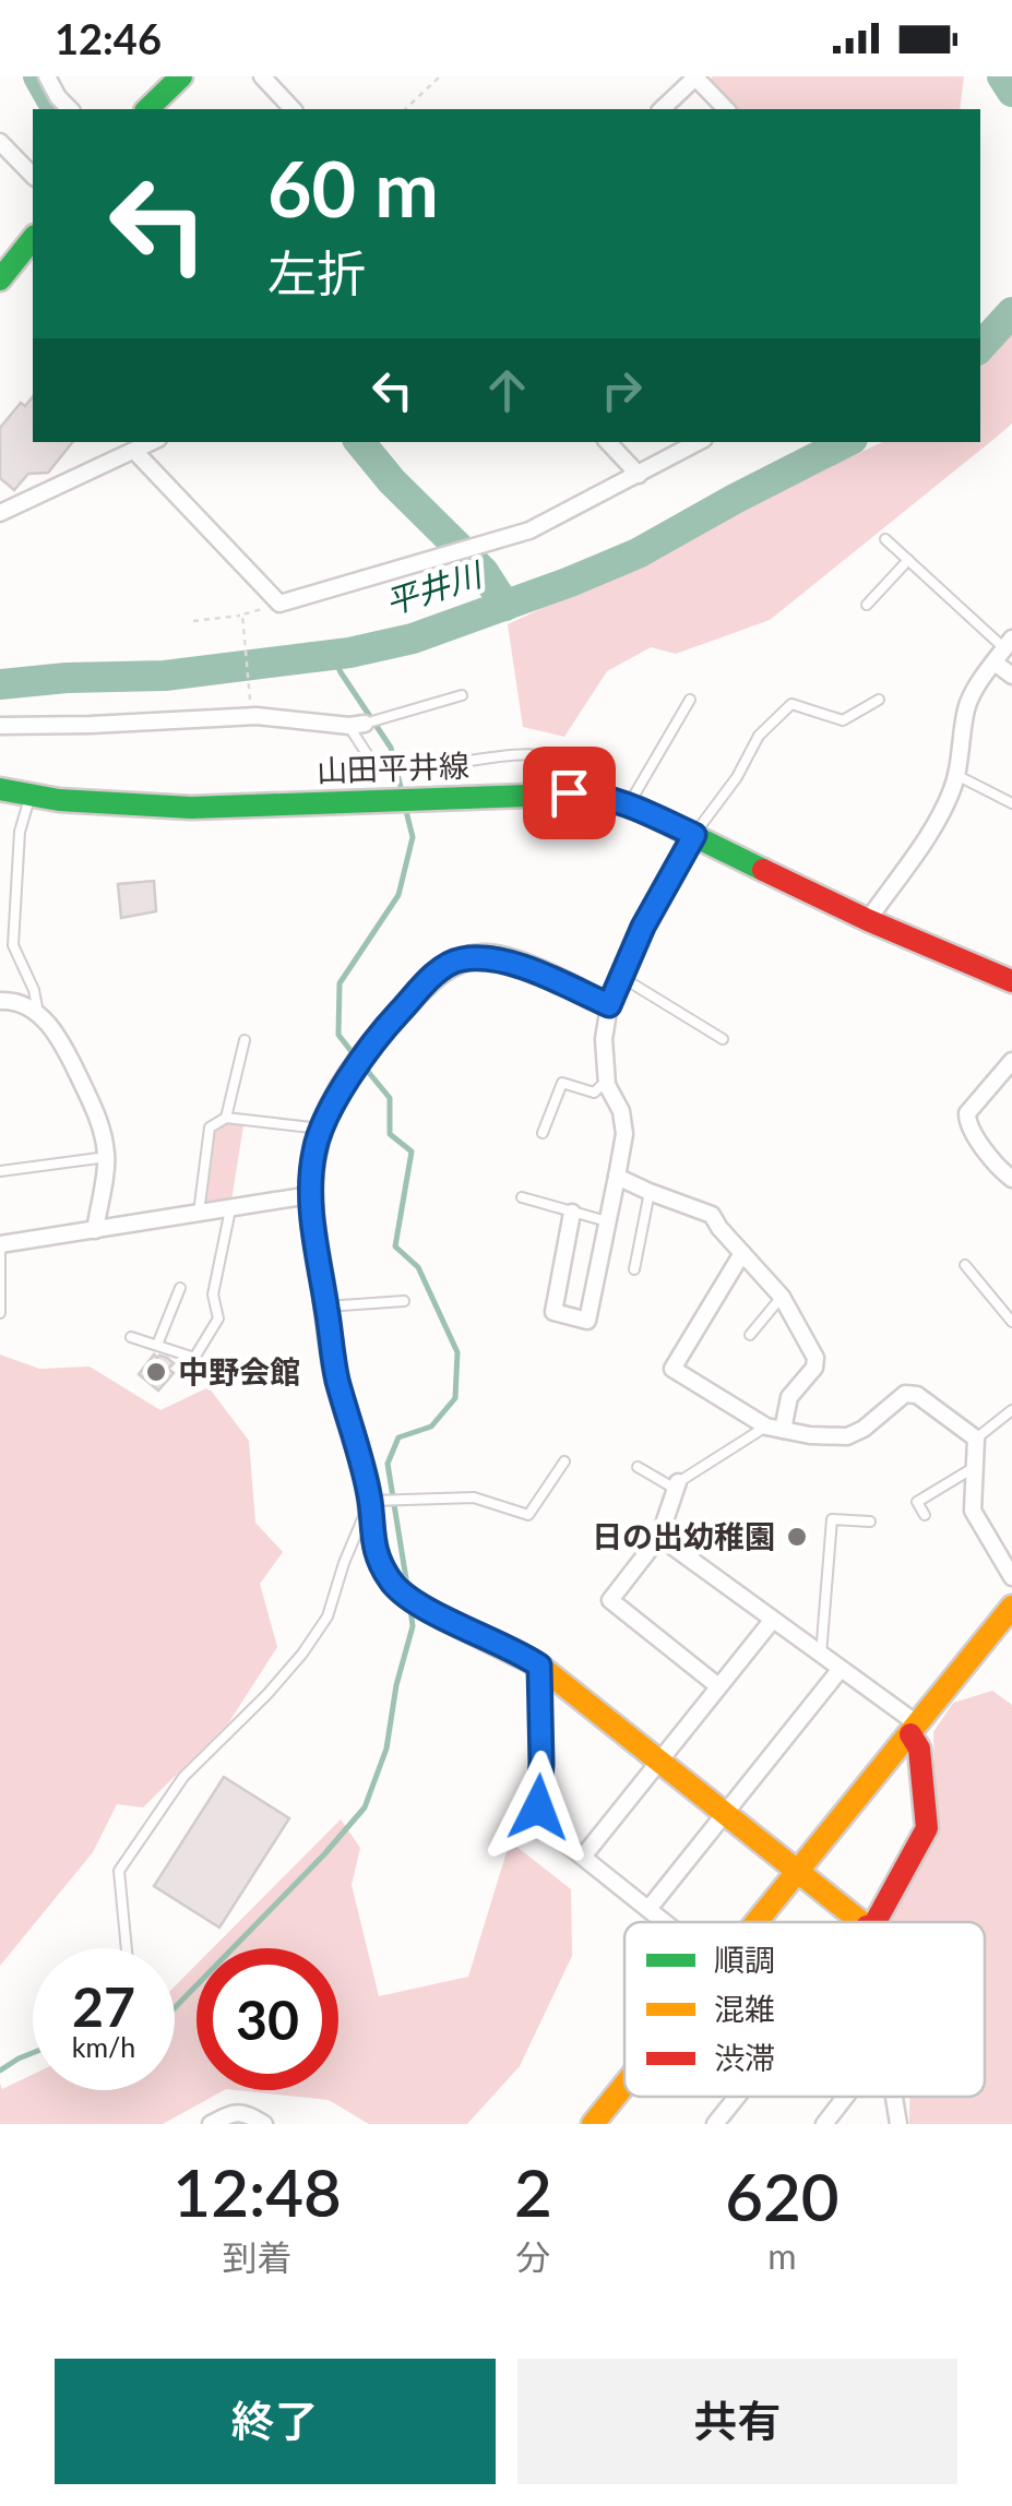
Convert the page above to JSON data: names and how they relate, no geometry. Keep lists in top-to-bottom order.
{
  "streets": {
    "street": ["山田平井線"]
  },
  "water": ["平井川"],
  "places": ["中野会館", "日の出幼稚園"],
  "legend": ["順調", "混雑", "渋滞"],
  "page": {
    "status": "12:46",
    "turn": ["60 m", "左折"],
    "speed": "27 km/h",
    "limit": "30",
    "eta": [
      "12:48",
      "到着",
      "2",
      "分",
      "620",
      "m"
    ],
    "buttons": ["終了", "共有"]
  }
}
